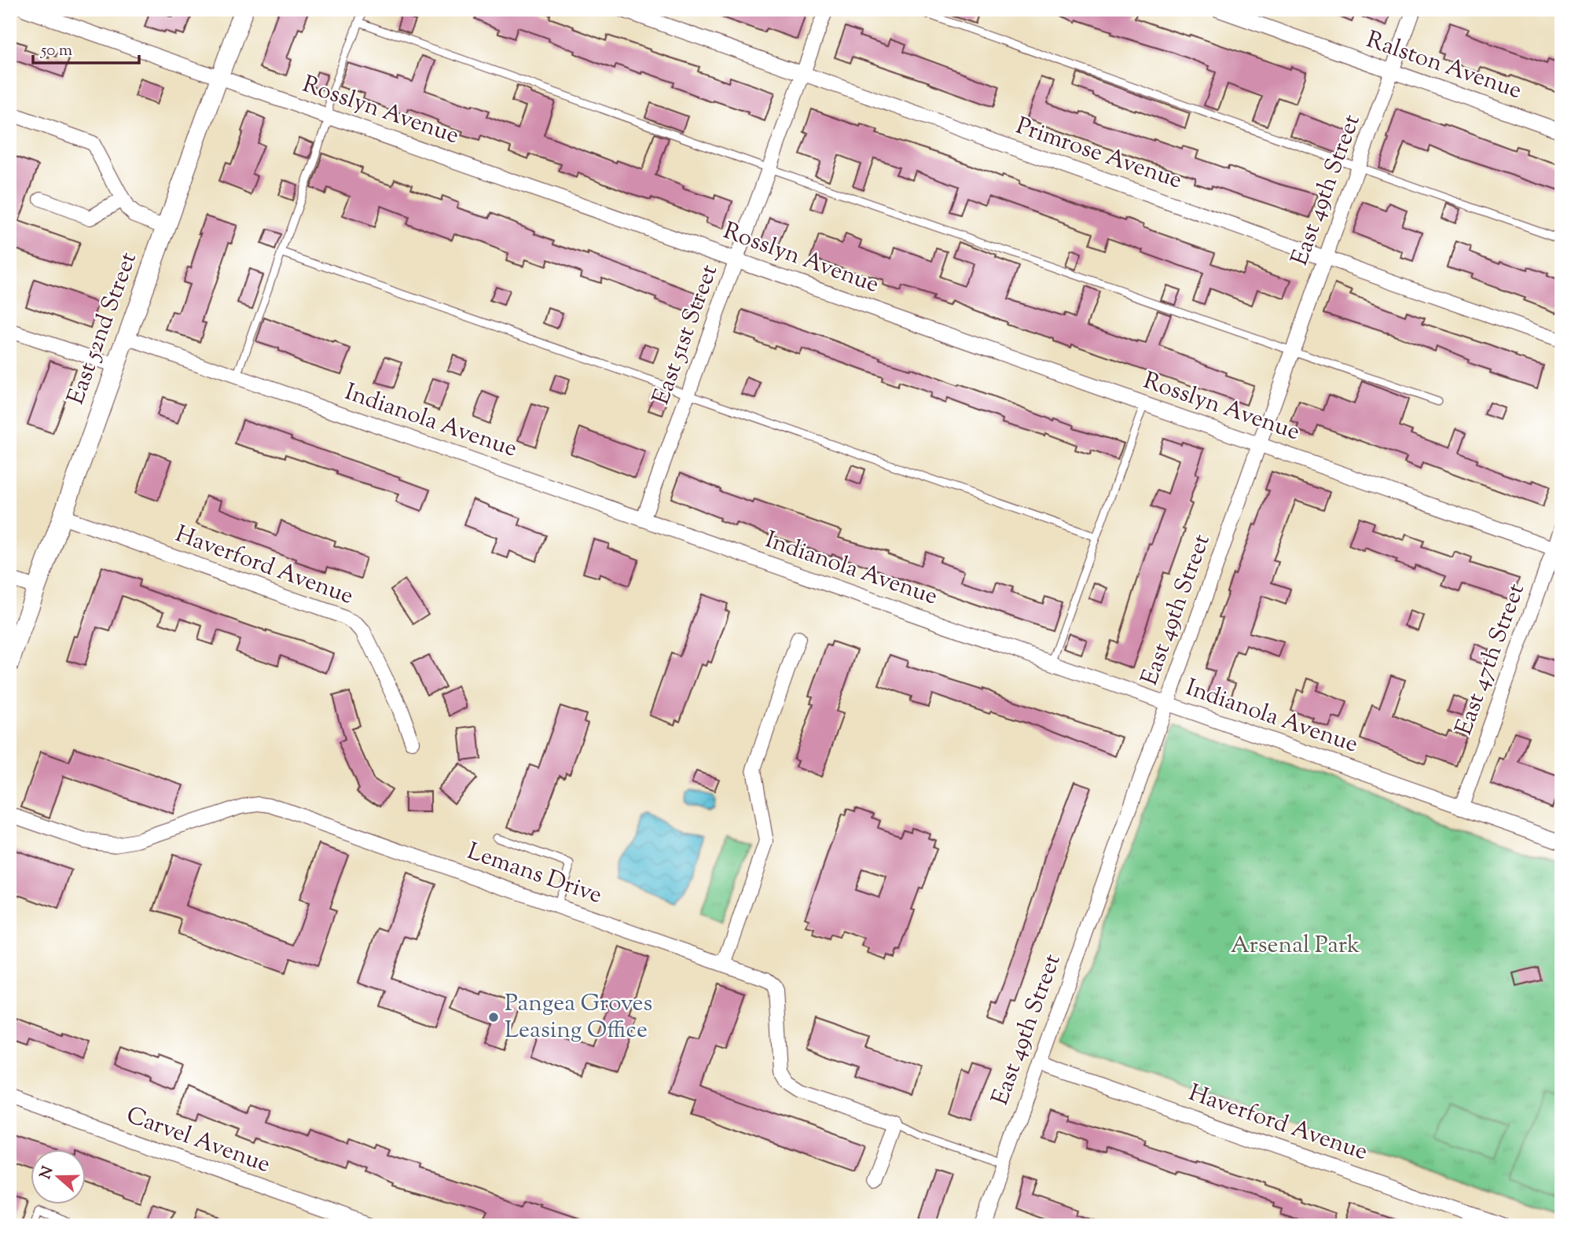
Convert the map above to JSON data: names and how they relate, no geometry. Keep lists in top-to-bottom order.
{
  "streets": {
    "street": [
      "Ralston Avenue",
      "Rosslyn Avenue",
      "Primrose Avenue",
      "East 49th Street",
      "East 52nd Street",
      "East 51st Street",
      "Indianola Avenue",
      "Haverford Avenue",
      "East 47th Street",
      "Lemans Drive",
      "Carvel Avenue"
    ]
  },
  "crossings": [
    ["Ralston Avenue", "East 49th Street"],
    ["Rosslyn Avenue", "East 49th Street"],
    ["Rosslyn Avenue", "East 52nd Street"],
    ["Rosslyn Avenue", "East 51st Street"],
    ["Rosslyn Avenue", "East 47th Street"],
    ["Primrose Avenue", "East 49th Street"],
    ["Primrose Avenue", "East 51st Street"],
    ["East 49th Street", "Indianola Avenue"],
    ["East 49th Street", "Haverford Avenue"],
    ["East 52nd Street", "Indianola Avenue"],
    ["East 52nd Street", "Haverford Avenue"],
    ["East 51st Street", "Indianola Avenue"],
    ["Indianola Avenue", "East 47th Street"]
  ],
  "parks": ["Arsenal Park"],
  "places": ["Pangea Groves Leasing Office"],
  "scale_bar": "50 m",
  "north": "left"
}
